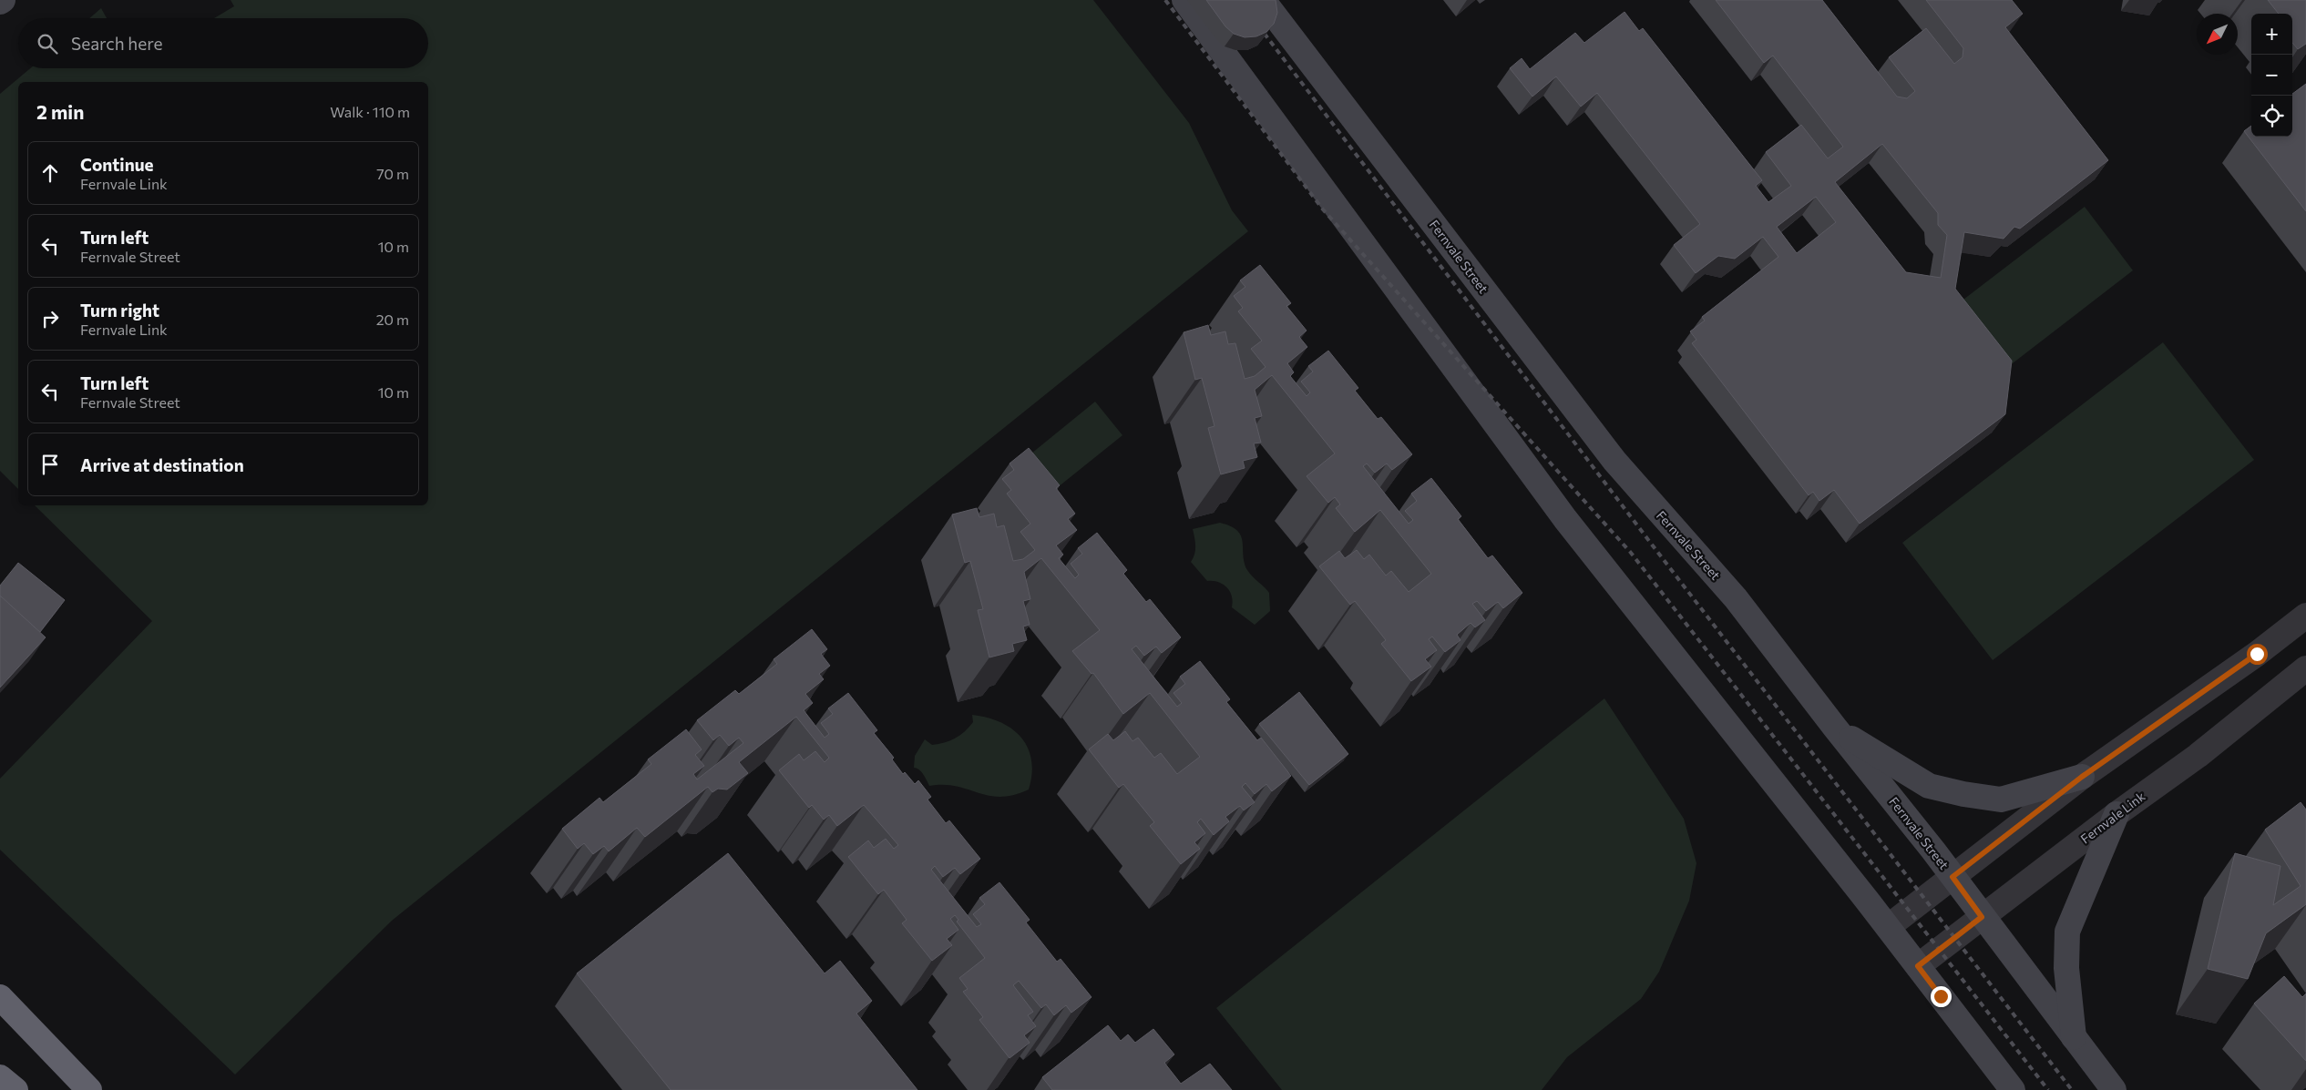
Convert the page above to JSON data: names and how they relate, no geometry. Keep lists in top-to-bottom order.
{
  "streets": {
    "street": ["Fernvale Street", "Fernvale Link"]
  },
  "crossings": [
    ["Fernvale Street", "Fernvale Link"]
  ],
  "north": "bottom left",
  "page": {
    "map_buttons": ["+", "−"],
    "search": "Search here",
    "heading": ["2 min", "Walk · 110 m"],
    "list": [
      ["Continue", "Fernvale Link", "70 m"],
      ["Turn left", "Fernvale Street", "10 m"],
      ["Turn right", "Fernvale Link", "20 m"],
      ["Turn left", "Fernvale Street", "10 m"],
      "Arrive at destination"
    ]
  }
}
